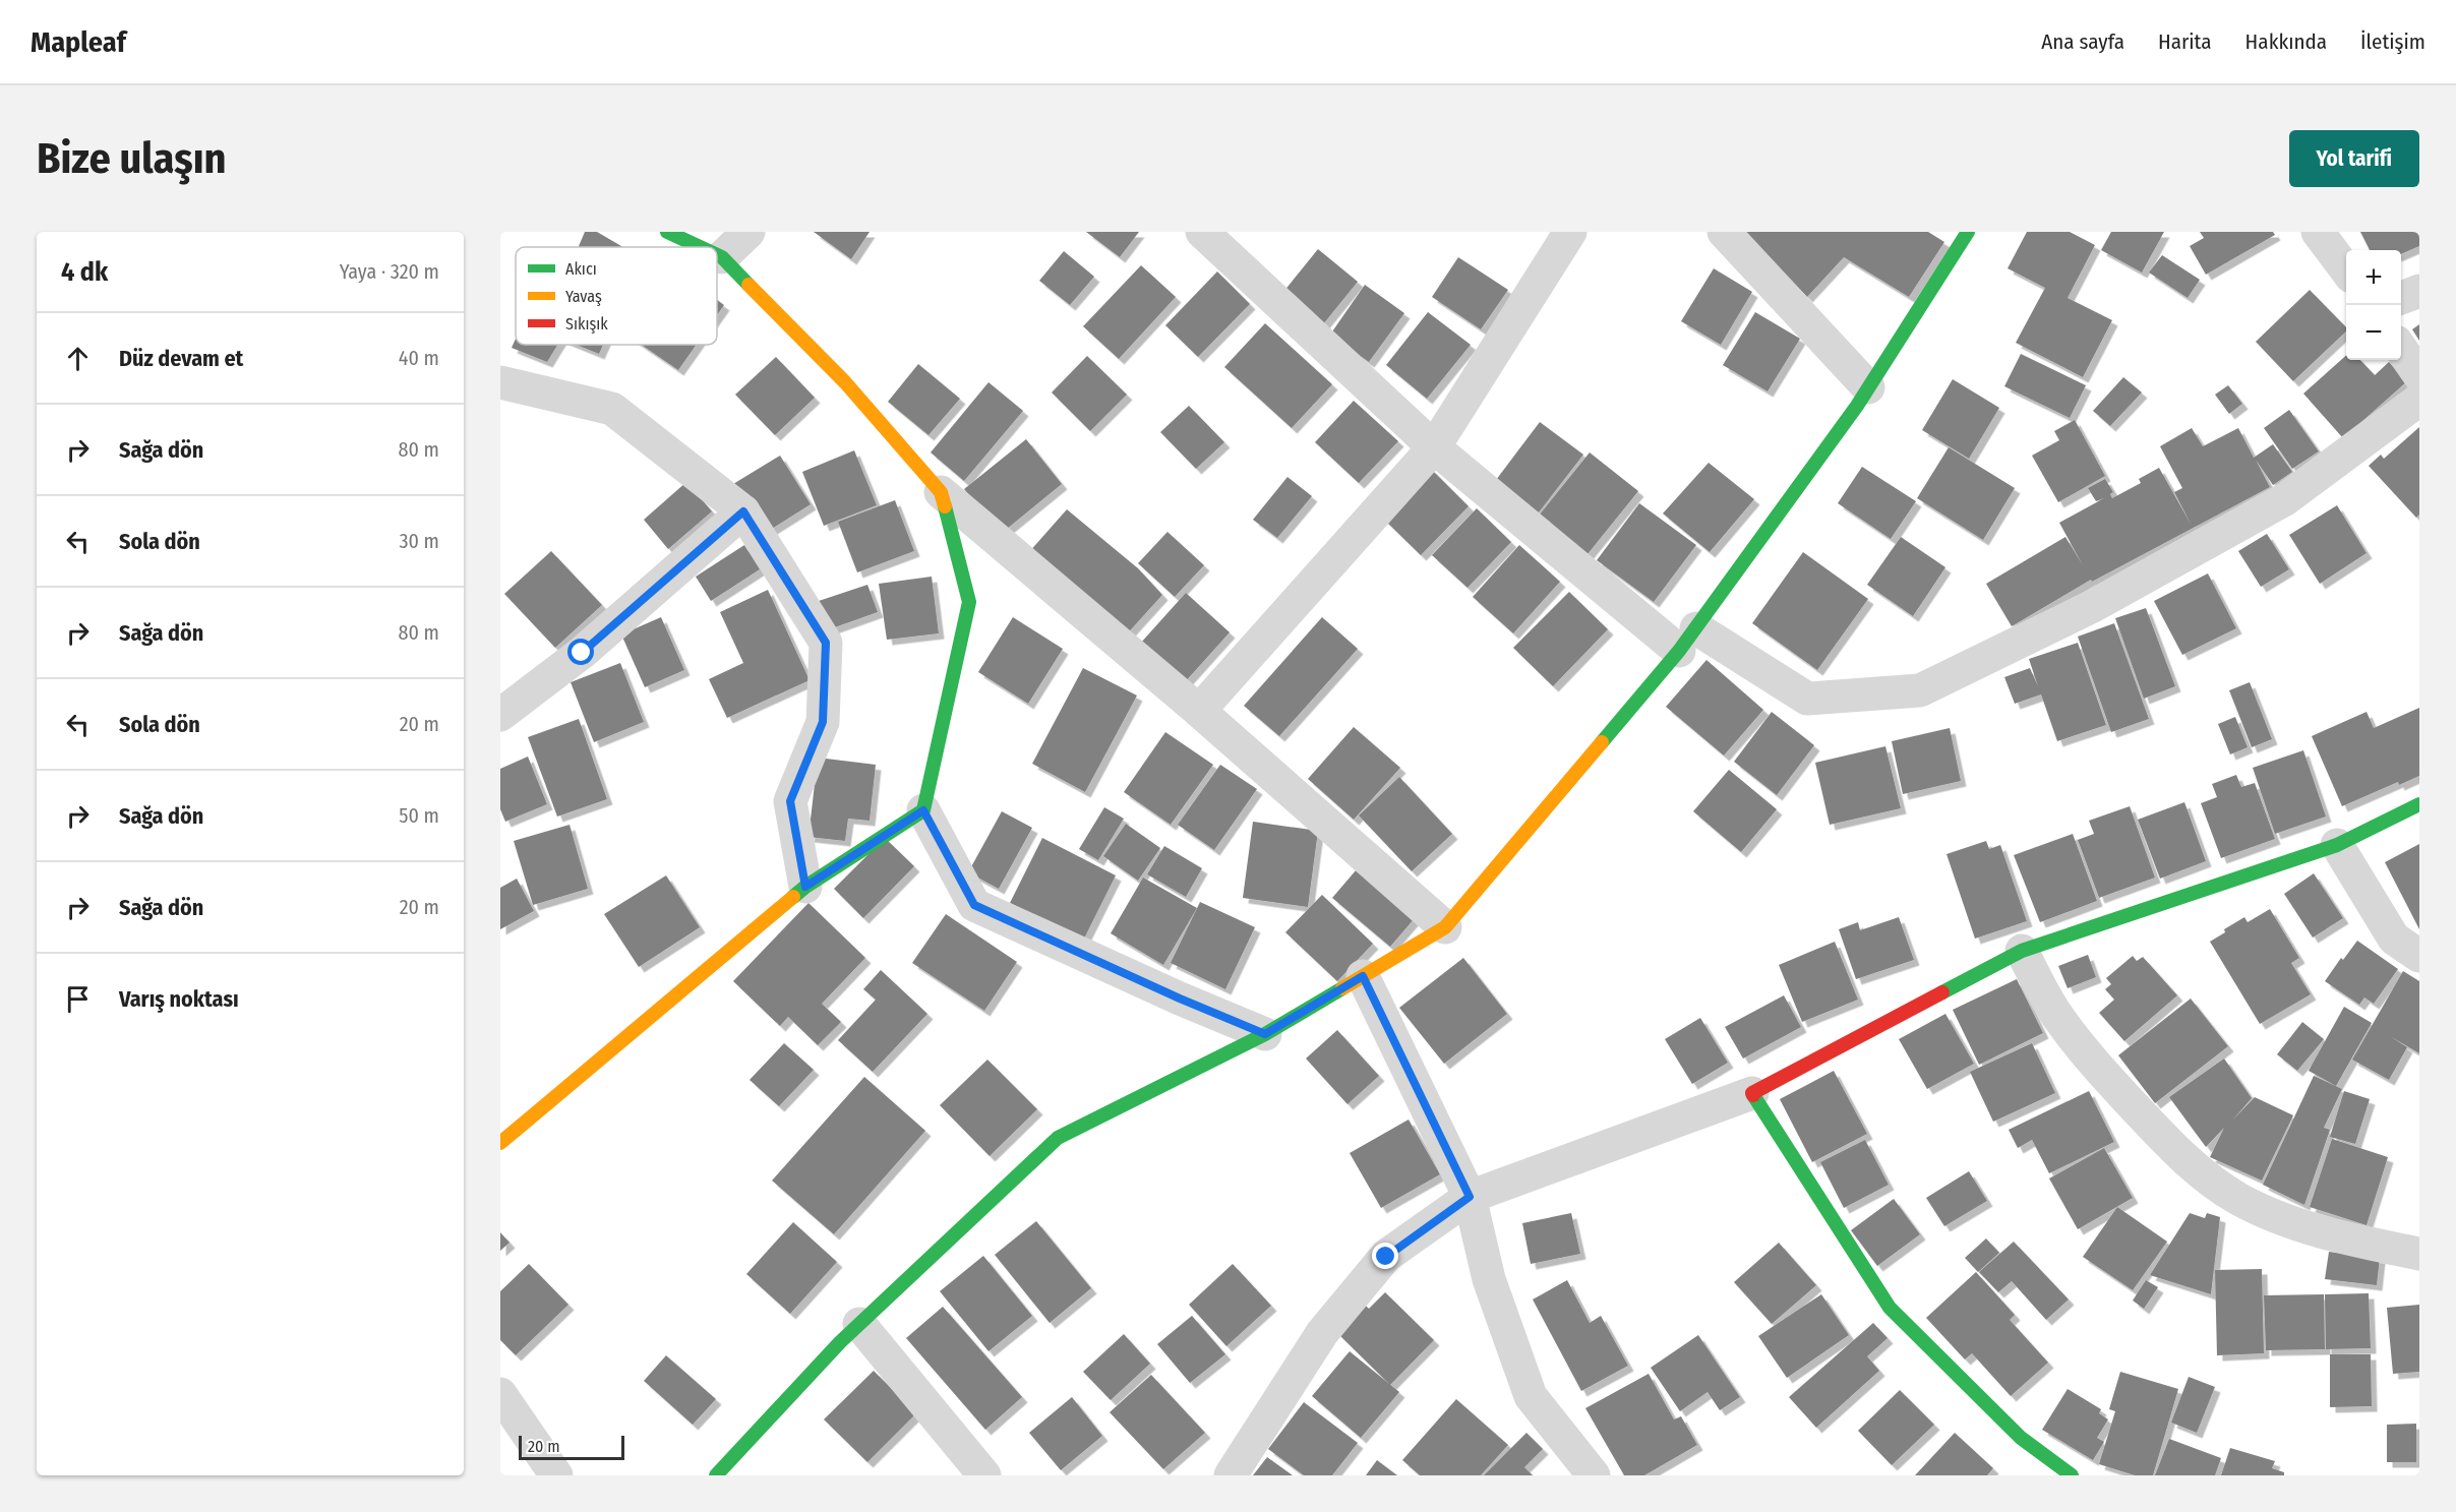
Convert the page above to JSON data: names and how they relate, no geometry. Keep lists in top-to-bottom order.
{
  "legend": ["Akıcı", "Yavaş", "Sıkışık"],
  "scale_bar": "20 m",
  "page": {
    "header": "Mapleaf",
    "nav": [
      "Ana sayfa",
      "Harita",
      "Hakkında",
      "İletişim"
    ],
    "buttons": "Yol tarifi",
    "title": "Bize ulaşın",
    "heading": ["4 dk", "Yaya · 320 m"],
    "map_buttons": ["+", "−"],
    "list": [
      ["Düz devam et", "40 m"],
      ["Sağa dön", "80 m"],
      ["Sola dön", "30 m"],
      ["Sağa dön", "80 m"],
      ["Sola dön", "20 m"],
      ["Sağa dön", "50 m"],
      ["Sağa dön", "20 m"],
      "Varış noktası"
    ],
    "scale": "20 m"
  }
}
